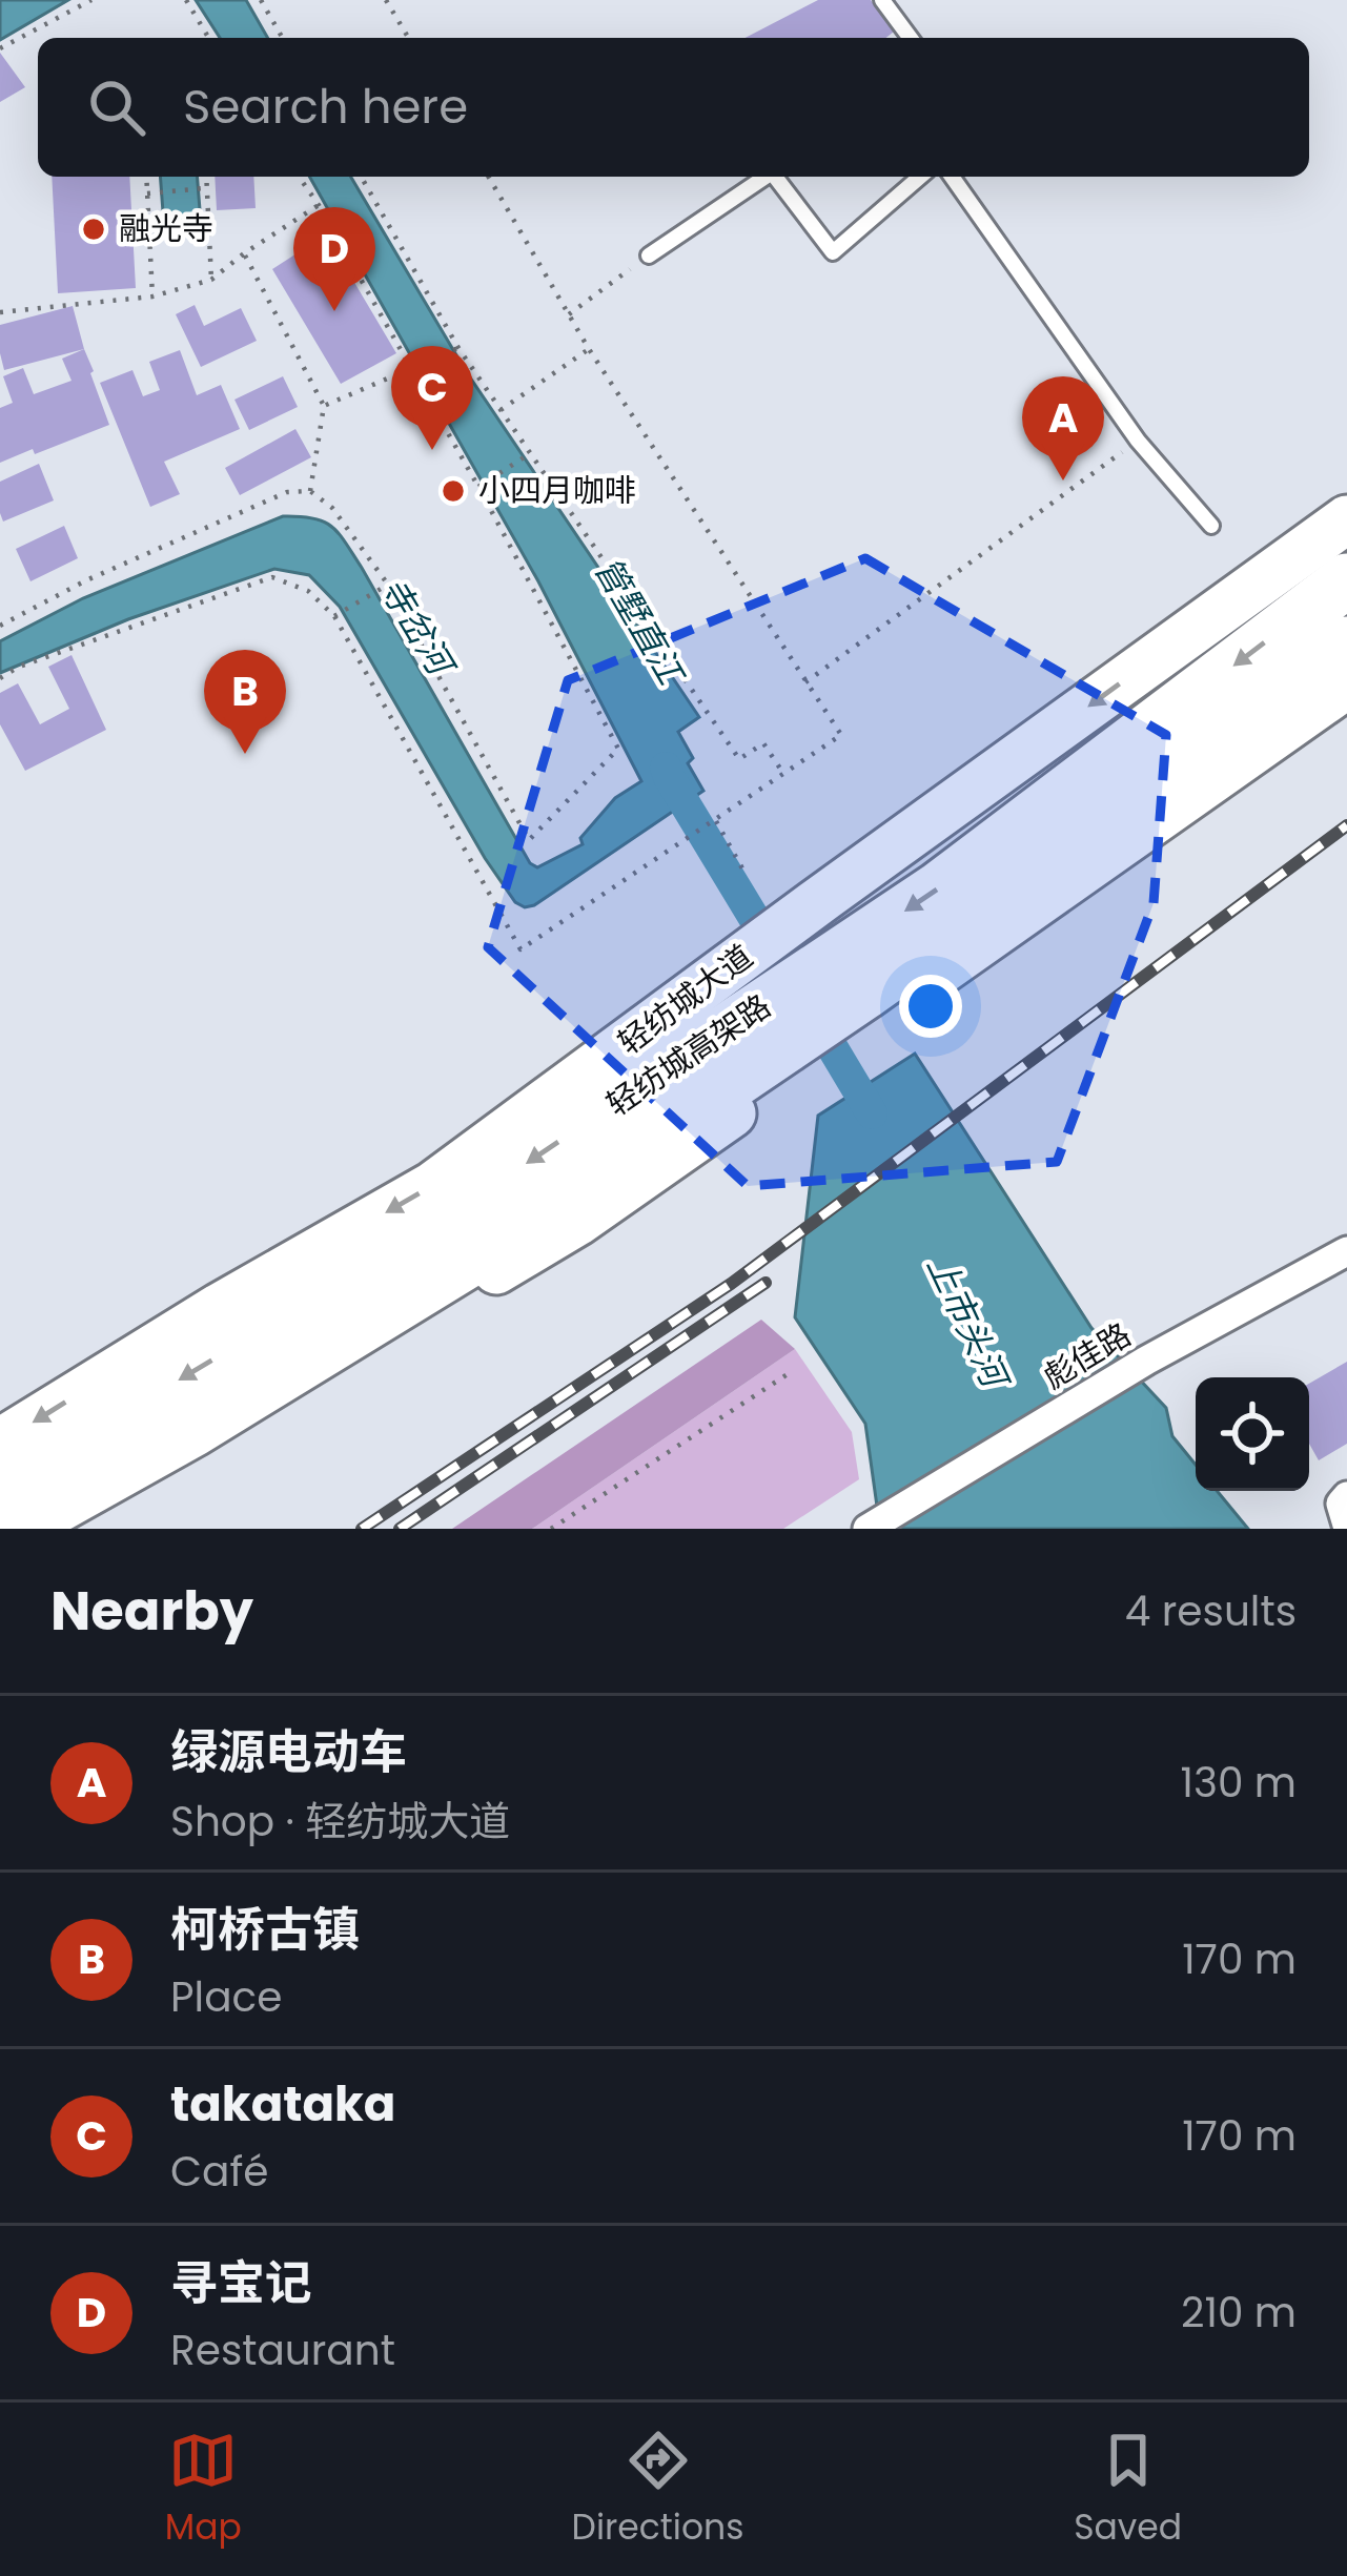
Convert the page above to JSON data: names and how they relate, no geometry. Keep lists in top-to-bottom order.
{
  "streets": {
    "highway": ["轻纺城高架路"],
    "main road": ["轻纺城大道"],
    "street": ["彪佳路"]
  },
  "water": ["管墅直江", "寺岔河", "上市头河"],
  "places": ["融光寺", "小四月咖啡"],
  "page": {
    "search": "Search here",
    "pins": [
      "D",
      "C",
      "A",
      "B"
    ],
    "heading": ["Nearby", "4 results"],
    "list": [
      {
        "mark": "A",
        "name": "绿源电动车",
        "note": "Shop · 轻纺城大道",
        "value": "130 m"
      },
      {
        "mark": "B",
        "name": "柯桥古镇",
        "note": "Place",
        "value": "170 m"
      },
      {
        "mark": "C",
        "name": "takataka",
        "note": "Café",
        "value": "170 m"
      },
      {
        "mark": "D",
        "name": "寻宝记",
        "note": "Restaurant",
        "value": "210 m"
      }
    ],
    "nav": ["Map", "Directions", "Saved"]
  }
}
